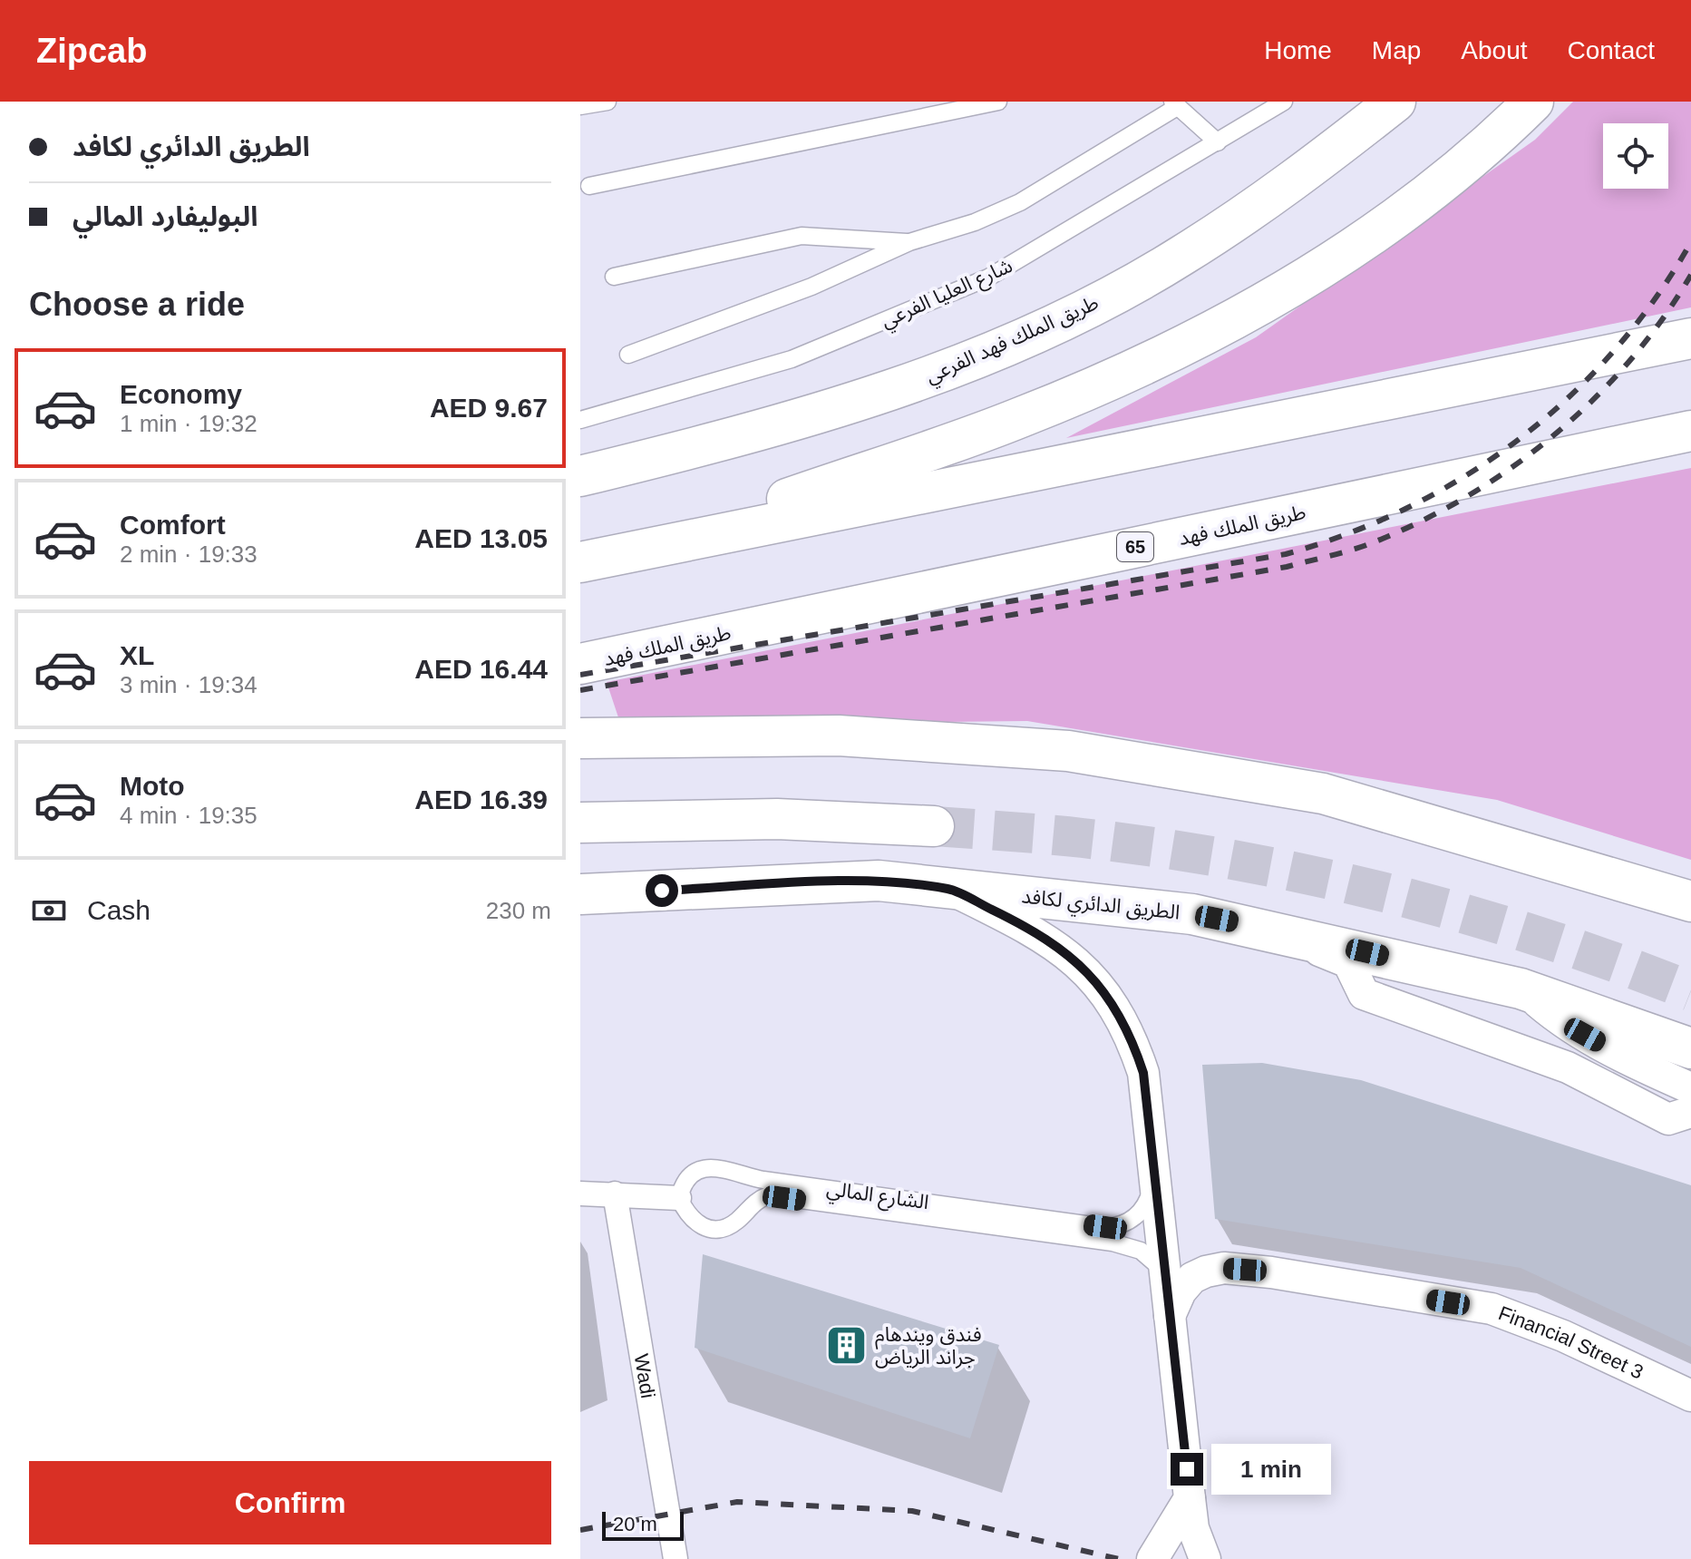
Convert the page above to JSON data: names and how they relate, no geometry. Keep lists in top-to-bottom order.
{
  "streets": {
    "main road": [
      "طريق الملك فهد الفرعي",
      "طريق الملك فهد",
      "65",
      "الطريق الدائري لكافد"
    ],
    "street": ["Financial Street 3", "Wadi"],
    "lane": ["شارع العليا الفرعي", "الشارع المالي"]
  },
  "places": {
    "building": ["فندق ويندهام جراند الرياض"]
  },
  "scale_bar": "20 m",
  "page": {
    "header": "Zipcab",
    "nav": [
      "Home",
      "Map",
      "About",
      "Contact"
    ],
    "banner": ["الطريق الدائري لكافد", "البوليفارد المالي"],
    "heading": "Choose a ride",
    "list": [
      {
        "name": "Economy",
        "note": "1 min · 19:32",
        "value": "AED 9.67"
      },
      {
        "name": "Comfort",
        "note": "2 min · 19:33",
        "value": "AED 13.05"
      },
      {
        "name": "XL",
        "note": "3 min · 19:34",
        "value": "AED 16.44"
      },
      {
        "name": "Moto",
        "note": "4 min · 19:35",
        "value": "AED 16.39"
      }
    ],
    "pay": ["Cash", "230 m"],
    "bubble": "1 min",
    "buttons": "Confirm",
    "scale": "20 m"
  }
}
